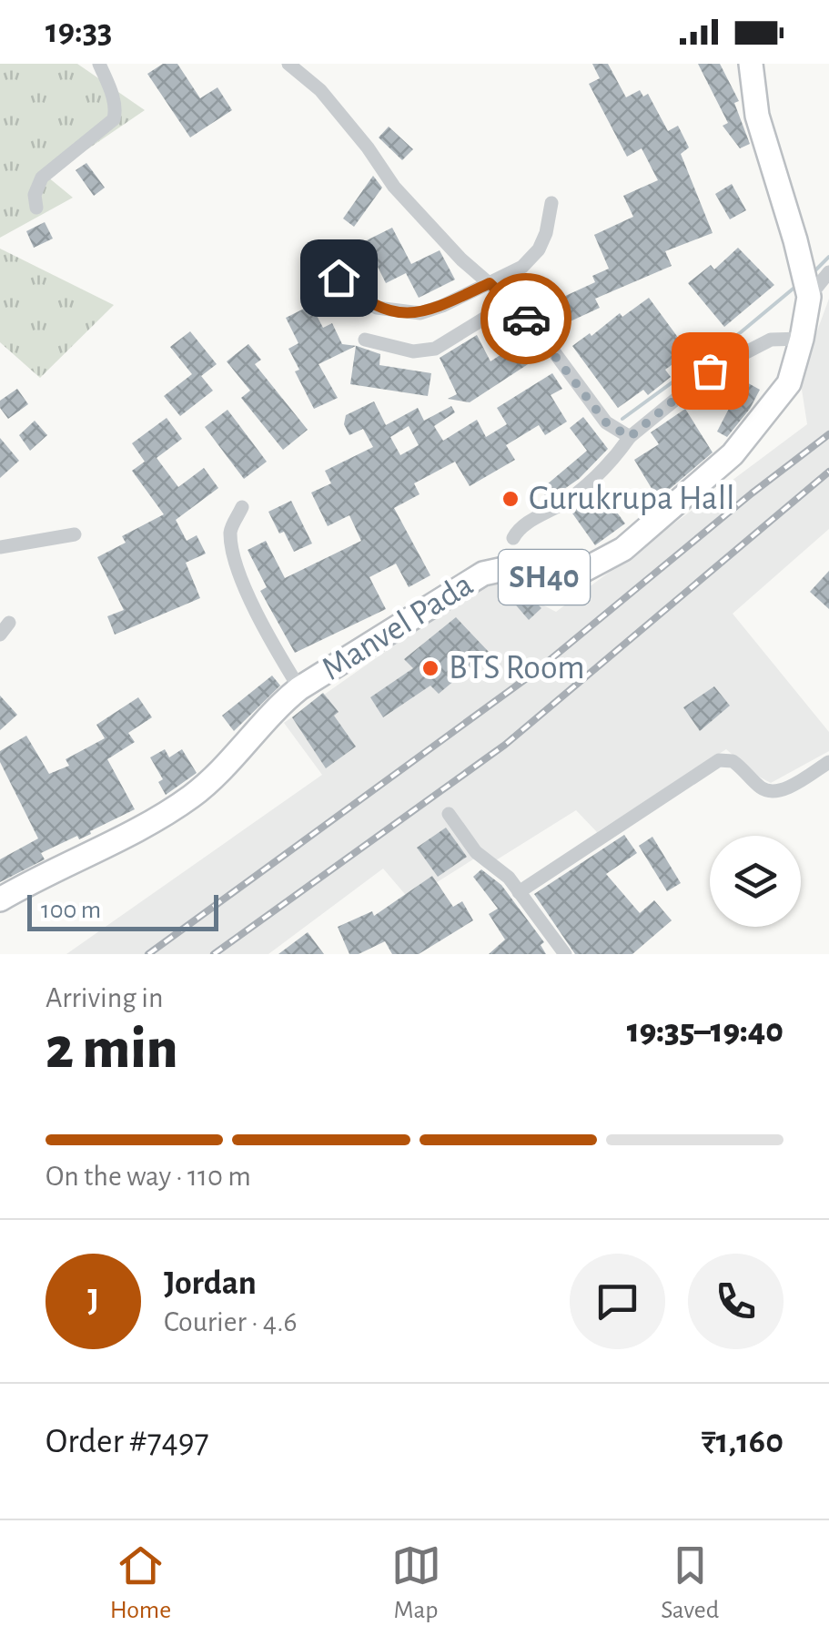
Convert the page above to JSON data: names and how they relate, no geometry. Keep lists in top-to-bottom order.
{
  "streets": {
    "main road": ["SH40", "Manvel Pada"]
  },
  "places": ["Gurukrupa Hall", "BTS Room"],
  "scale_bar": "100 m",
  "page": {
    "status": "19:33",
    "scale": "100 m",
    "heading": ["2 min", "Arriving in", "19:35–19:40"],
    "panel": [
      "Jordan",
      "Courier · 4.6",
      "Order #7497",
      "₹1,160"
    ],
    "bar": "On the way · 110 m",
    "round": "J",
    "tabs": ["Home", "Map", "Saved"]
  }
}
